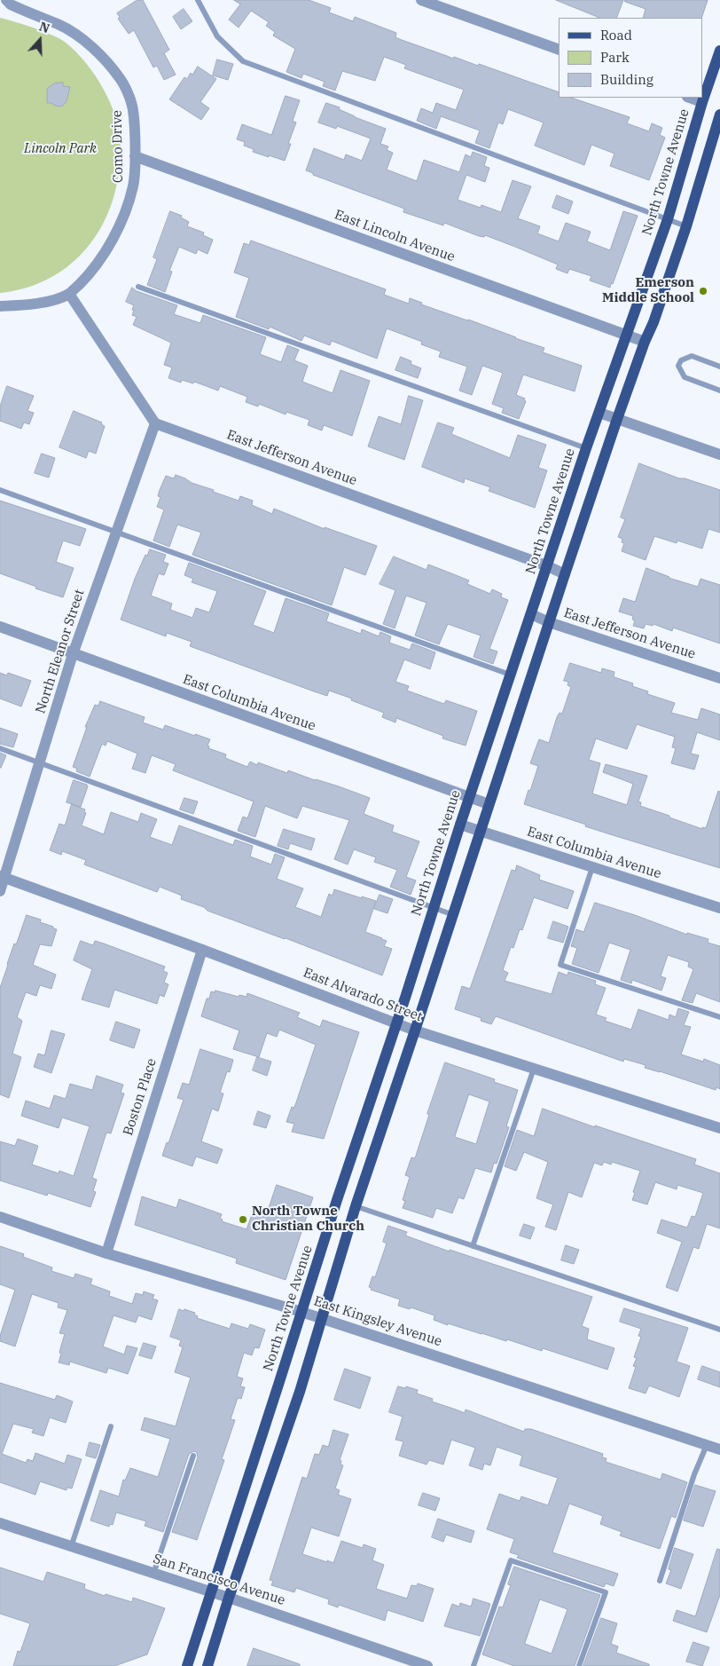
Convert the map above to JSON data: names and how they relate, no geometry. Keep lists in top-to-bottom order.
{
  "streets": {
    "main road": ["North Towne Avenue"],
    "street": [
      "Como Drive",
      "East Lincoln Avenue",
      "East Jefferson Avenue",
      "North Eleanor Street",
      "East Columbia Avenue",
      "East Alvarado Street",
      "Boston Place",
      "East Kingsley Avenue",
      "San Francisco Avenue"
    ]
  },
  "crossings": [
    ["Como Drive", "East Lincoln Avenue"],
    ["North Towne Avenue", "East Lincoln Avenue"],
    ["North Towne Avenue", "East Jefferson Avenue"],
    ["North Towne Avenue", "East Columbia Avenue"],
    ["North Towne Avenue", "East Alvarado Street"],
    ["North Towne Avenue", "East Kingsley Avenue"],
    ["North Towne Avenue", "San Francisco Avenue"],
    ["East Jefferson Avenue", "North Eleanor Street"],
    ["North Eleanor Street", "East Columbia Avenue"],
    ["North Eleanor Street", "East Alvarado Street"],
    ["East Alvarado Street", "Boston Place"],
    ["Boston Place", "East Kingsley Avenue"]
  ],
  "parks": ["Lincoln Park"],
  "places": ["Emerson Middle School", "North Towne Christian Church"],
  "legend": ["Road", "Park", "Building"],
  "north": "top"
}
